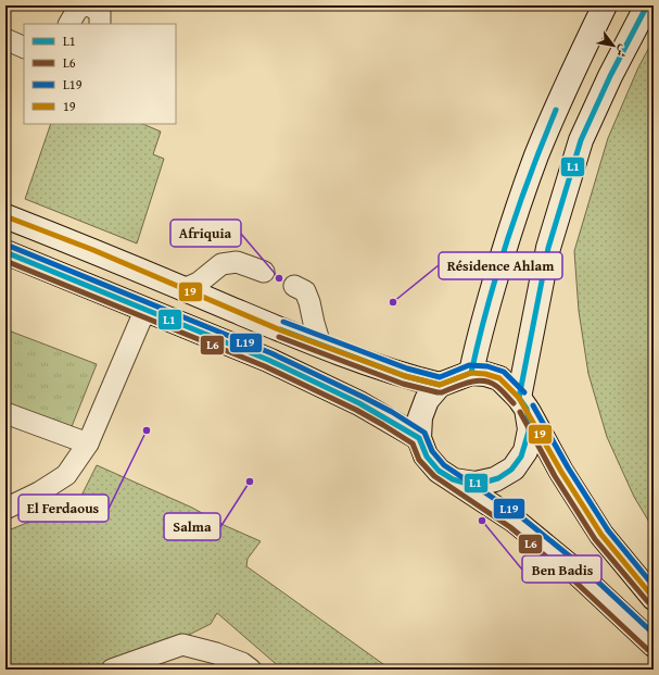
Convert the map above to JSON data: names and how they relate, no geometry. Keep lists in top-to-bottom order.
{
  "places": [
    "Afriquia",
    "Résidence Ahlam",
    "El Ferdaous",
    "Salma",
    "Ben Badis"
  ],
  "lines": [
    "transit line L1",
    "transit line 19",
    "transit line L19",
    "transit line L6"
  ],
  "legend": [
    "L1",
    "L6",
    "L19",
    "19"
  ],
  "north": "bottom right"
}
